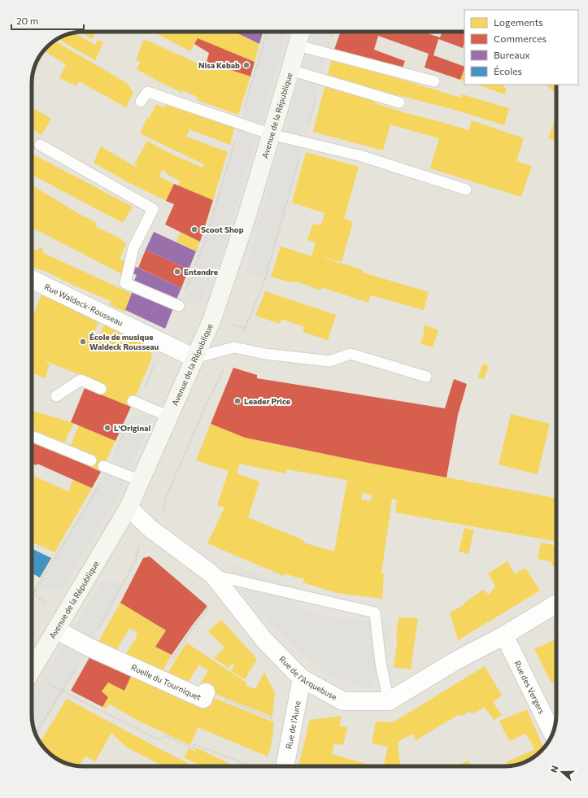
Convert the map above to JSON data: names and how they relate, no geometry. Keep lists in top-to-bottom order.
{
  "streets": {
    "main road": ["Avenue de la République"],
    "street": [
      "Rue Waldeck-Rousseau",
      "Rue de l'Arquebuse",
      "Ruelle du Tourniquet",
      "Rue des Vergers",
      "Rue de l'Aune"
    ]
  },
  "crossings": [
    ["Avenue de la République", "Rue Waldeck-Rousseau"],
    ["Avenue de la République", "Rue de l'Arquebuse"],
    ["Avenue de la République", "Ruelle du Tourniquet"],
    ["Rue de l'Arquebuse", "Rue de l'Aune"],
    ["Ruelle du Tourniquet", "Rue de l'Aune"]
  ],
  "places": [
    "Nisa Kebab",
    "Scoot Shop",
    "Entendre",
    "École de musique Waldeck Rousseau",
    "Leader Price",
    "L'Original"
  ],
  "legend": [
    "Logements",
    "Commerces",
    "Bureaux",
    "Écoles"
  ],
  "scale_bar": "20 m",
  "north": "left"
}
